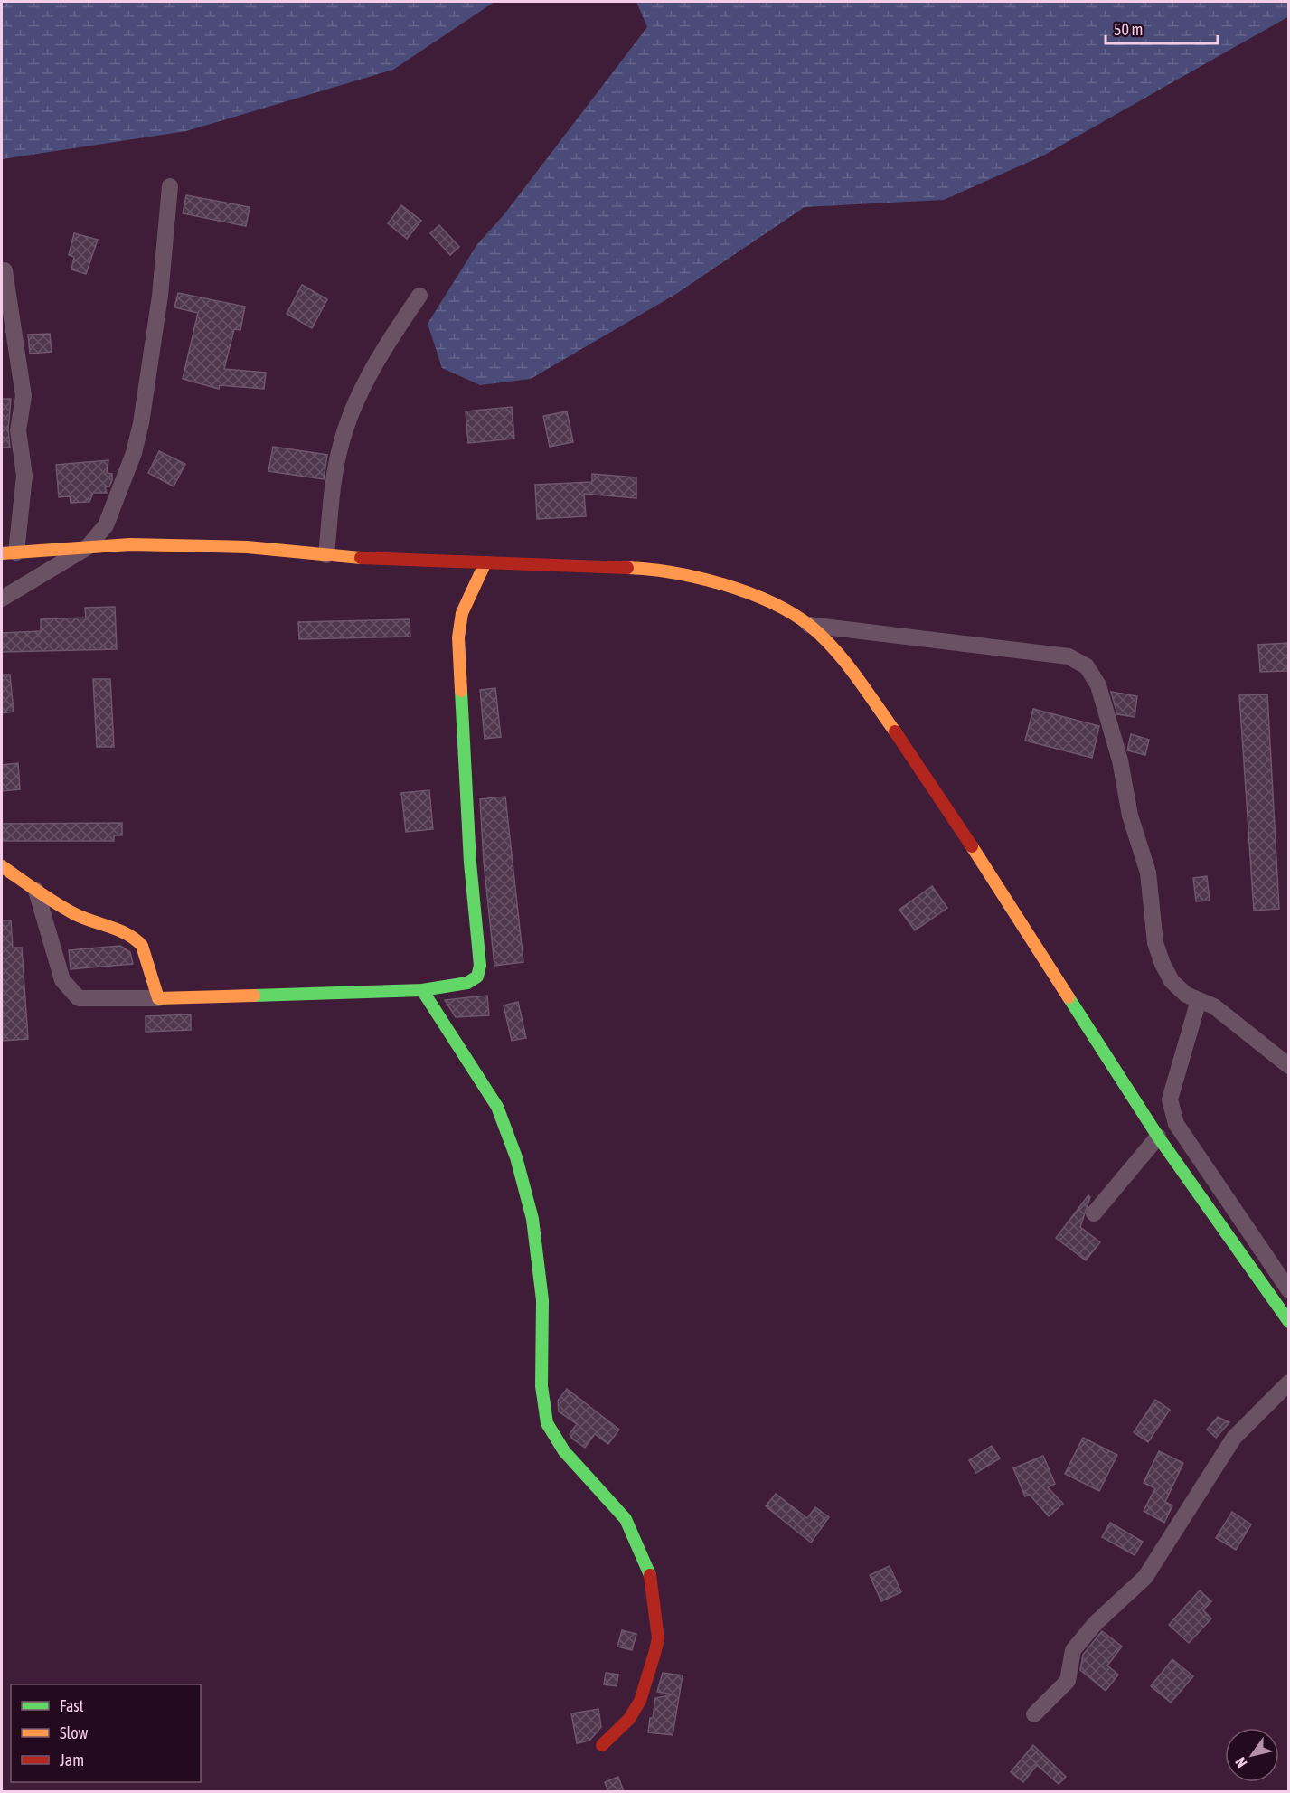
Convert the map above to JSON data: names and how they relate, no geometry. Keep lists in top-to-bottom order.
{
  "legend": ["Fast", "Slow", "Jam"],
  "scale_bar": "50 m",
  "north": "bottom left"
}
